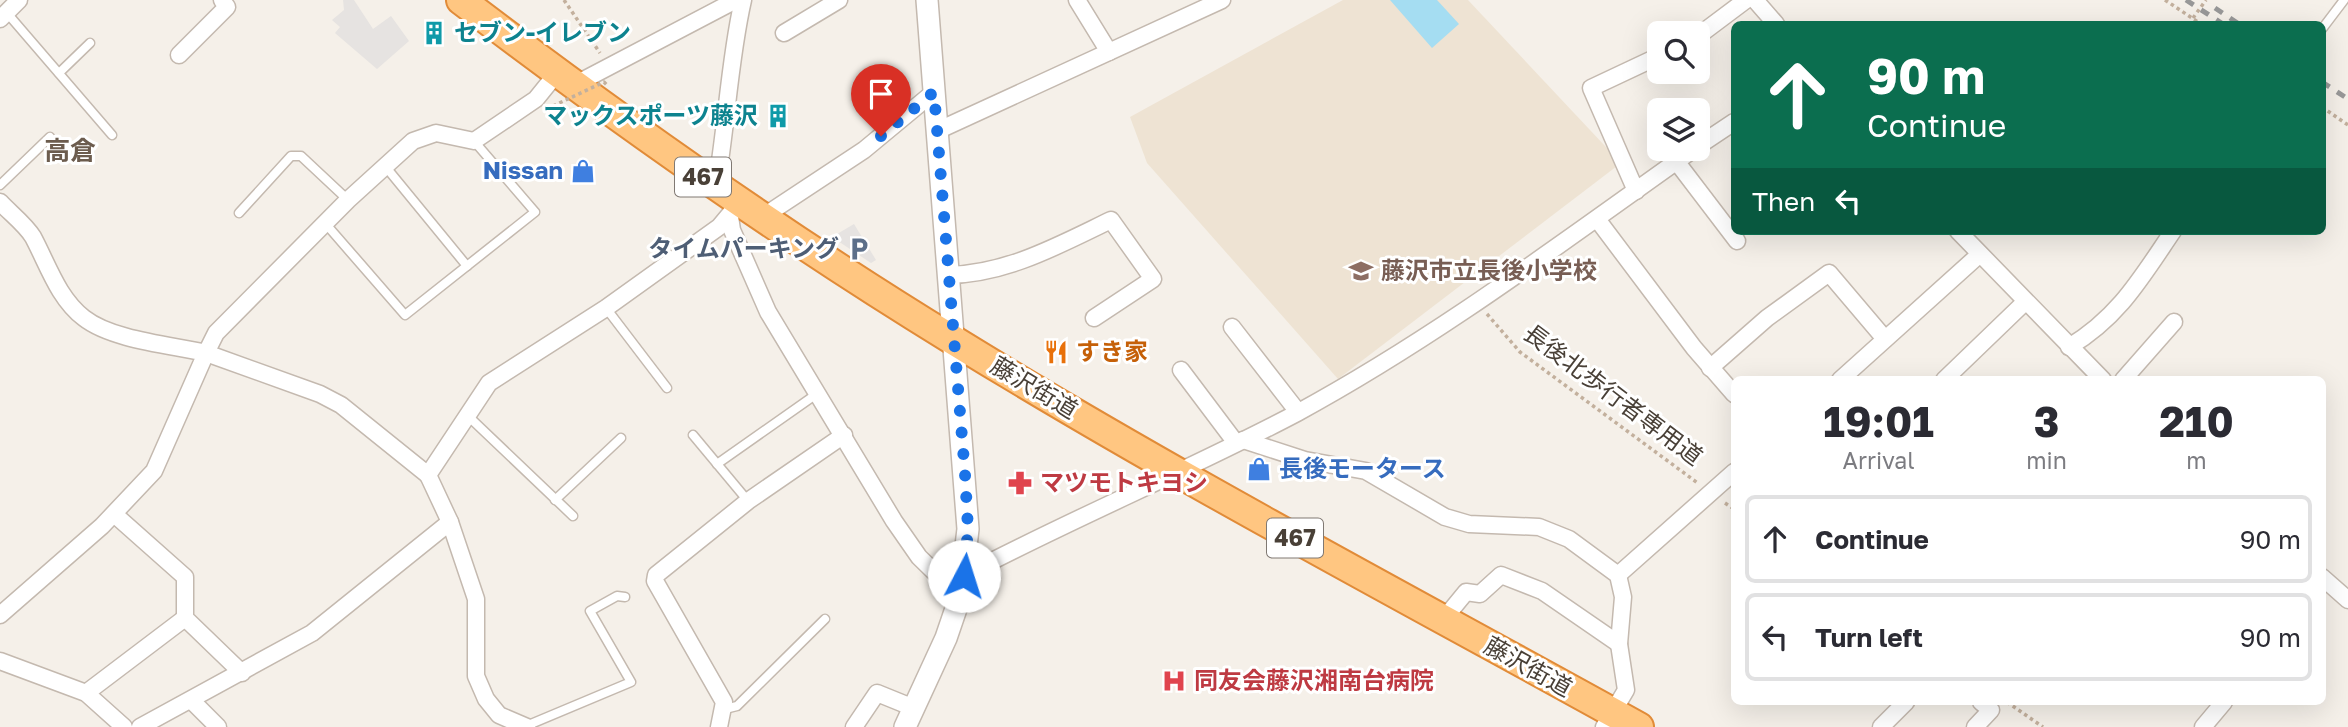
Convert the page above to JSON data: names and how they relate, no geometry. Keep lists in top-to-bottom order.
{
  "streets": {
    "highway": ["467", "藤沢街道"],
    "path": ["長後北歩行者専用道"]
  },
  "districts": ["高倉"],
  "places": {
    "building": ["セブン-イレブン", "マックスポーツ藤沢"],
    "shop": ["Nissan", "長後モータース"],
    "parking": ["タイムパーキング"],
    "school or university": ["藤沢市立長後小学校"],
    "restaurant": ["すき家"],
    "pharmacy": ["マツモトキヨシ"],
    "hospital": ["同友会藤沢湘南台病院"]
  },
  "page": {
    "turn": ["90 m", "Continue"],
    "then": "Then",
    "eta": [
      "19:01",
      "Arrival",
      "3",
      "min",
      "210",
      "m"
    ],
    "list": [
      {
        "name": "Continue",
        "value": "90 m"
      },
      {
        "name": "Turn left",
        "value": "90 m"
      }
    ]
  }
}
